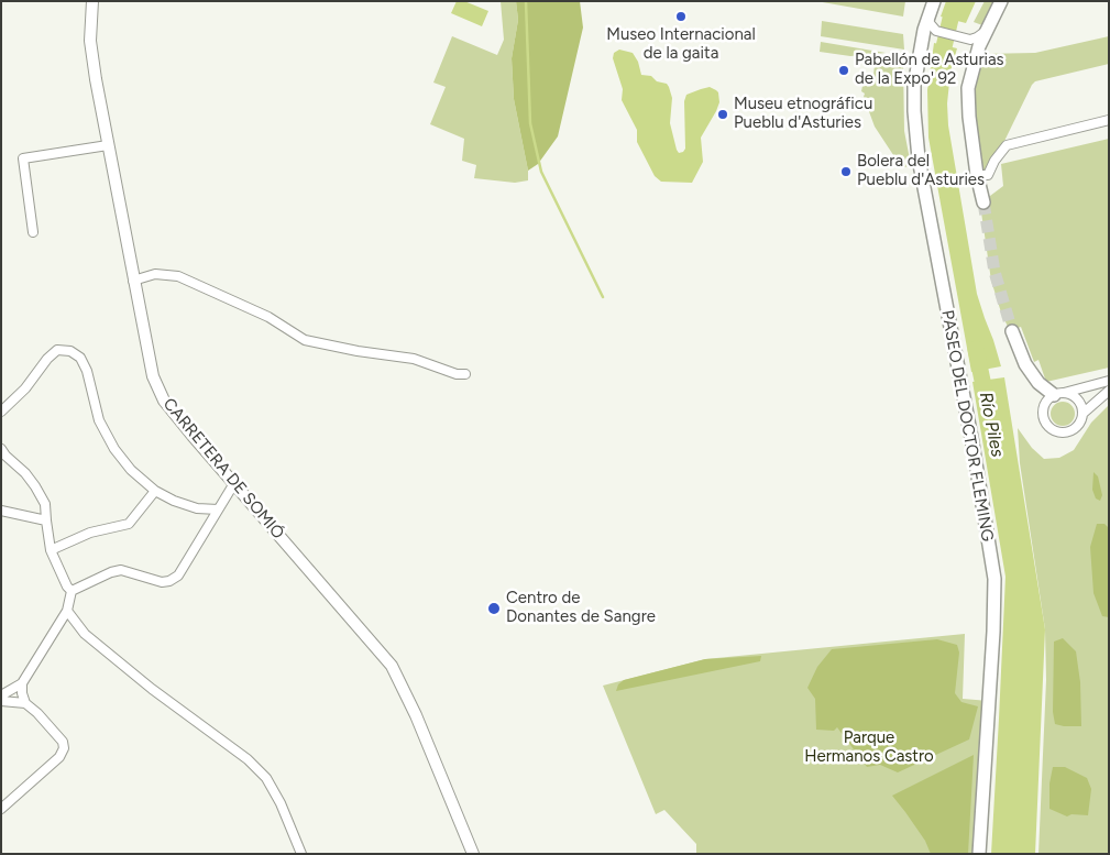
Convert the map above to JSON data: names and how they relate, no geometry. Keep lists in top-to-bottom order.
{
  "streets": {
    "main road": ["PASEO DEL DOCTOR FLEMING"],
    "street": ["CARRETERA DE SOMIÓ"]
  },
  "water": ["Río Piles"],
  "parks": ["Parque Hermanos Castro"],
  "places": [
    "Museo Internacional de la gaita",
    "Pabellón de Asturias de la Expo' 92",
    "Museu etnográficu Pueblu d'Asturies",
    "Bolera del Pueblu d'Asturies",
    "Centro de Donantes de Sangre"
  ]
}
